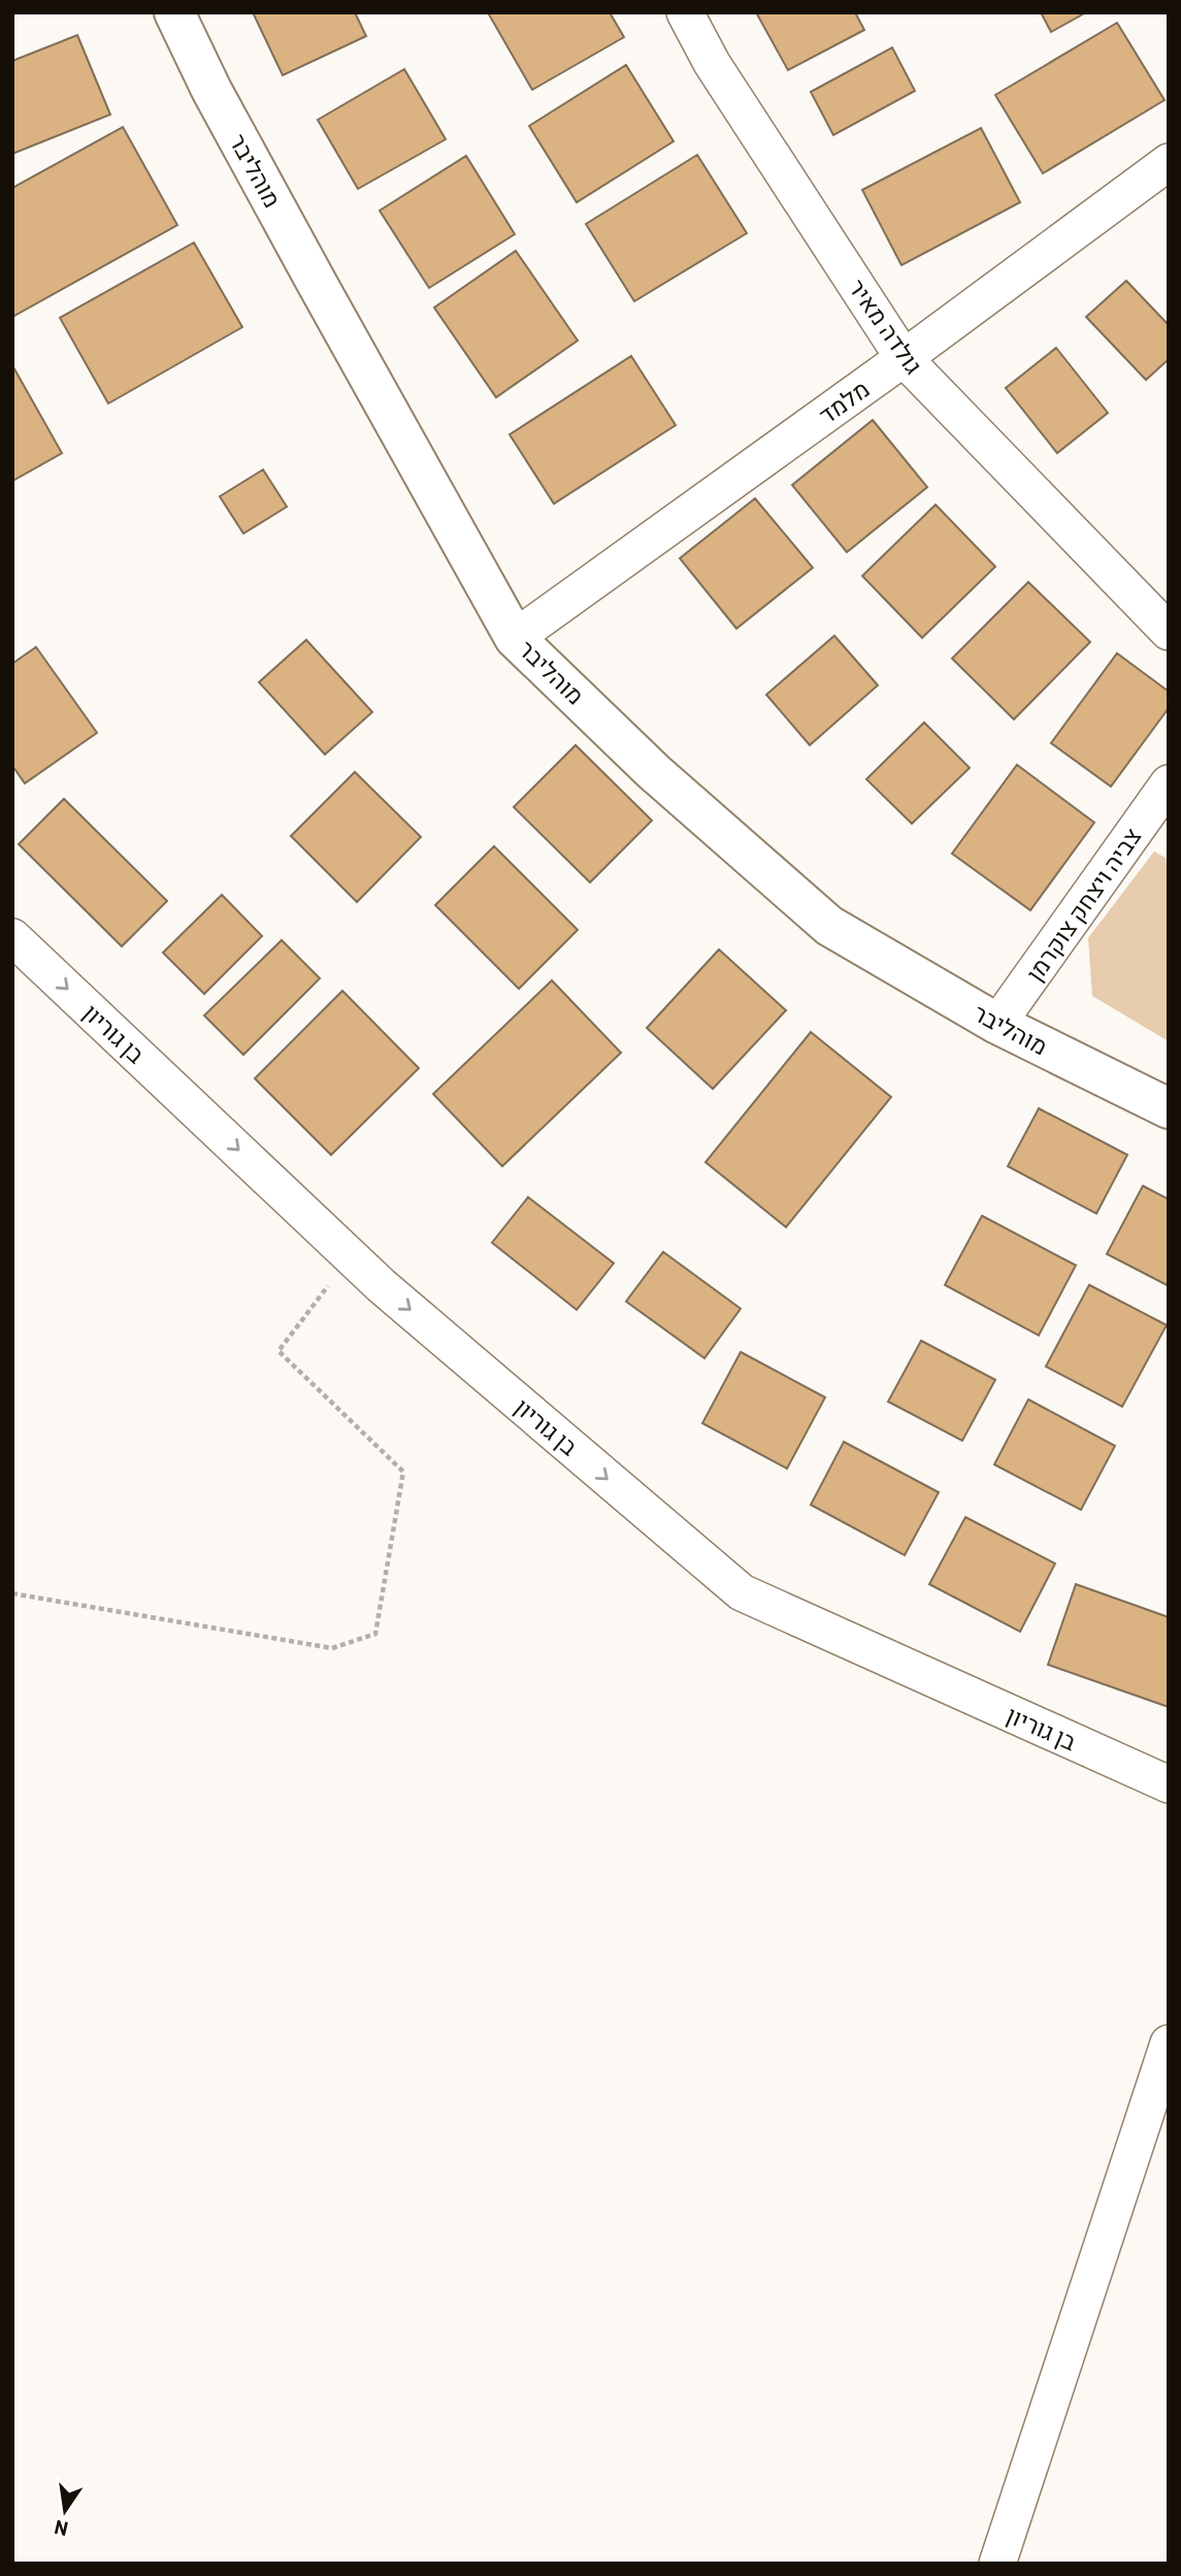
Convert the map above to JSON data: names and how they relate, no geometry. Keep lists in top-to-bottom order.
{
  "streets": {
    "street": [
      "מוהליבר",
      "גולדה מאיר",
      "מלמד",
      "צביה ויצחק צוקרמן",
      "בן גוריון"
    ]
  },
  "crossings": [
    ["מוהליבר", "מלמד"],
    ["מוהליבר", "צביה ויצחק צוקרמן"],
    ["גולדה מאיר", "מלמד"]
  ],
  "one_way": ["בן גוריון"],
  "north": "bottom"
}
